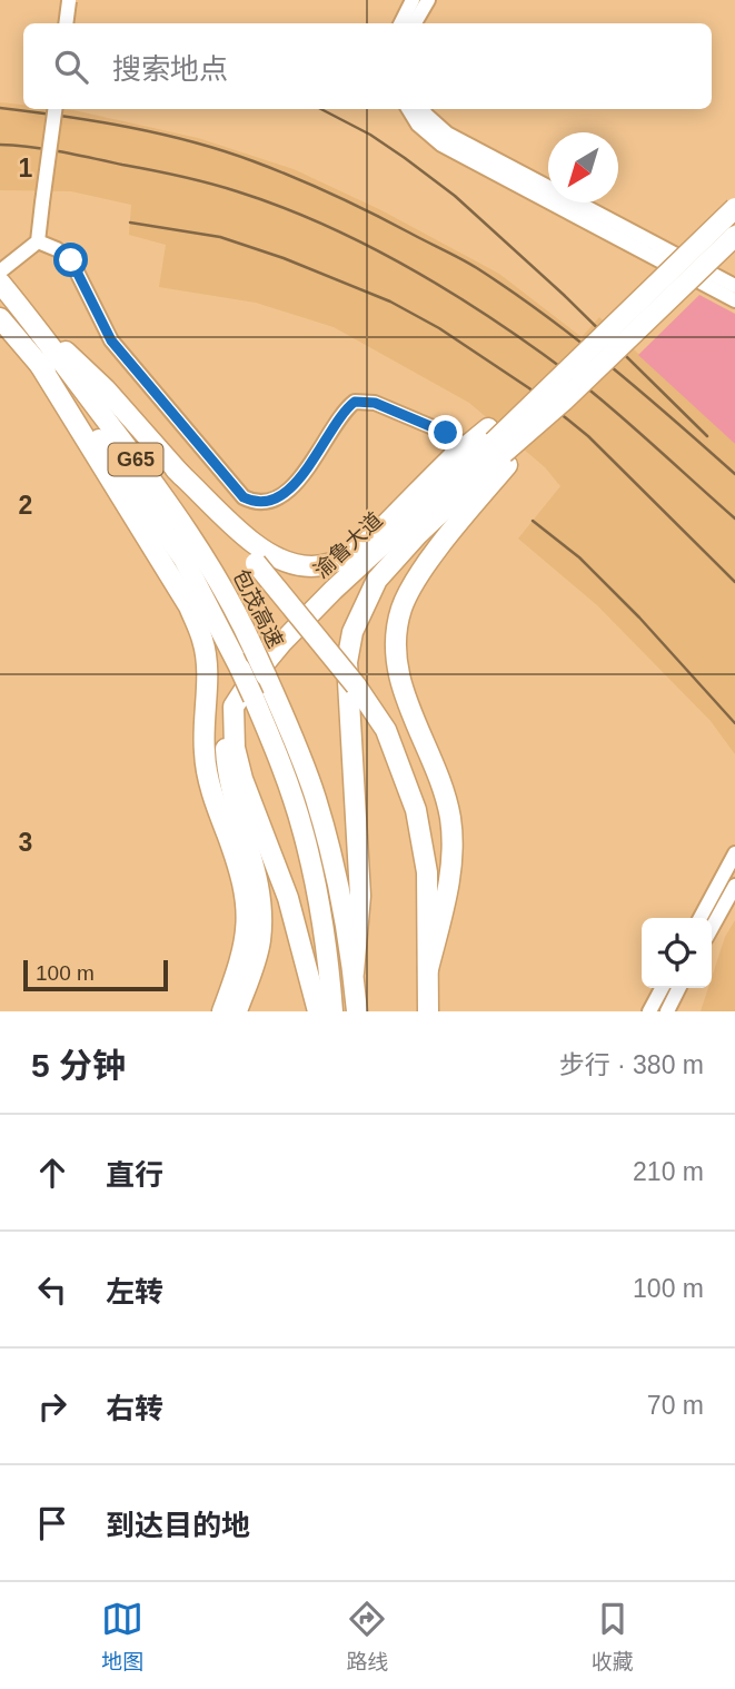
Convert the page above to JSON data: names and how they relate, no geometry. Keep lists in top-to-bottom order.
{
  "streets": {
    "highway": ["G65", "渝鲁大道", "包茂高速"]
  },
  "scale_bar": "100 m",
  "north": "bottom left",
  "page": {
    "search": "搜索地点",
    "scale": "100 m",
    "heading": ["5 分钟", "步行 · 380 m"],
    "list": [
      ["直行", "210 m"],
      ["左转", "100 m"],
      ["右转", "70 m"],
      "到达目的地"
    ],
    "nav": ["地图", "路线", "收藏"]
  },
  "grid": {
    "rows": ["1", "2", "3"]
  }
}
